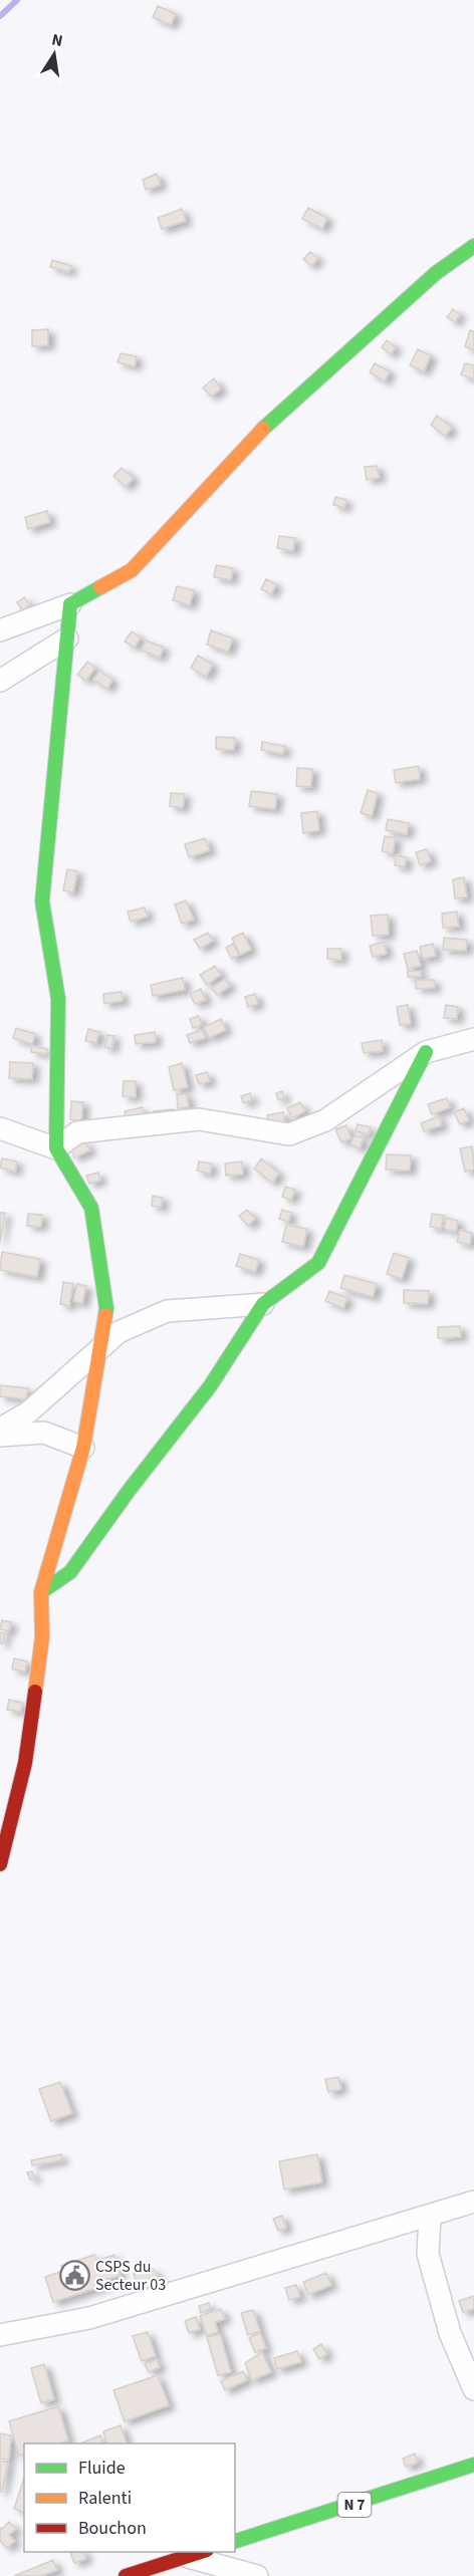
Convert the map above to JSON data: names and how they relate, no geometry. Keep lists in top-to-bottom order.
{
  "streets": {
    "main road": ["N 7"]
  },
  "places": {
    "public building": ["CSPS du Secteur 03"]
  },
  "legend": ["Fluide", "Ralenti", "Bouchon"],
  "north": "top"
}
